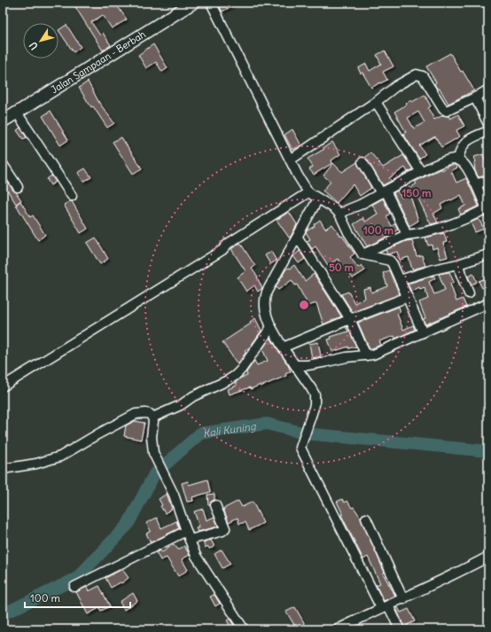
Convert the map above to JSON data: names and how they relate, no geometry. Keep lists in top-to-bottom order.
{
  "streets": {
    "main road": ["Jalan Sampaan - Berbah"]
  },
  "water": ["Kali Kuning"],
  "scale_bar": "100 m",
  "north": "bottom left",
  "rings": ["150 m", "100 m", "50 m"]
}
